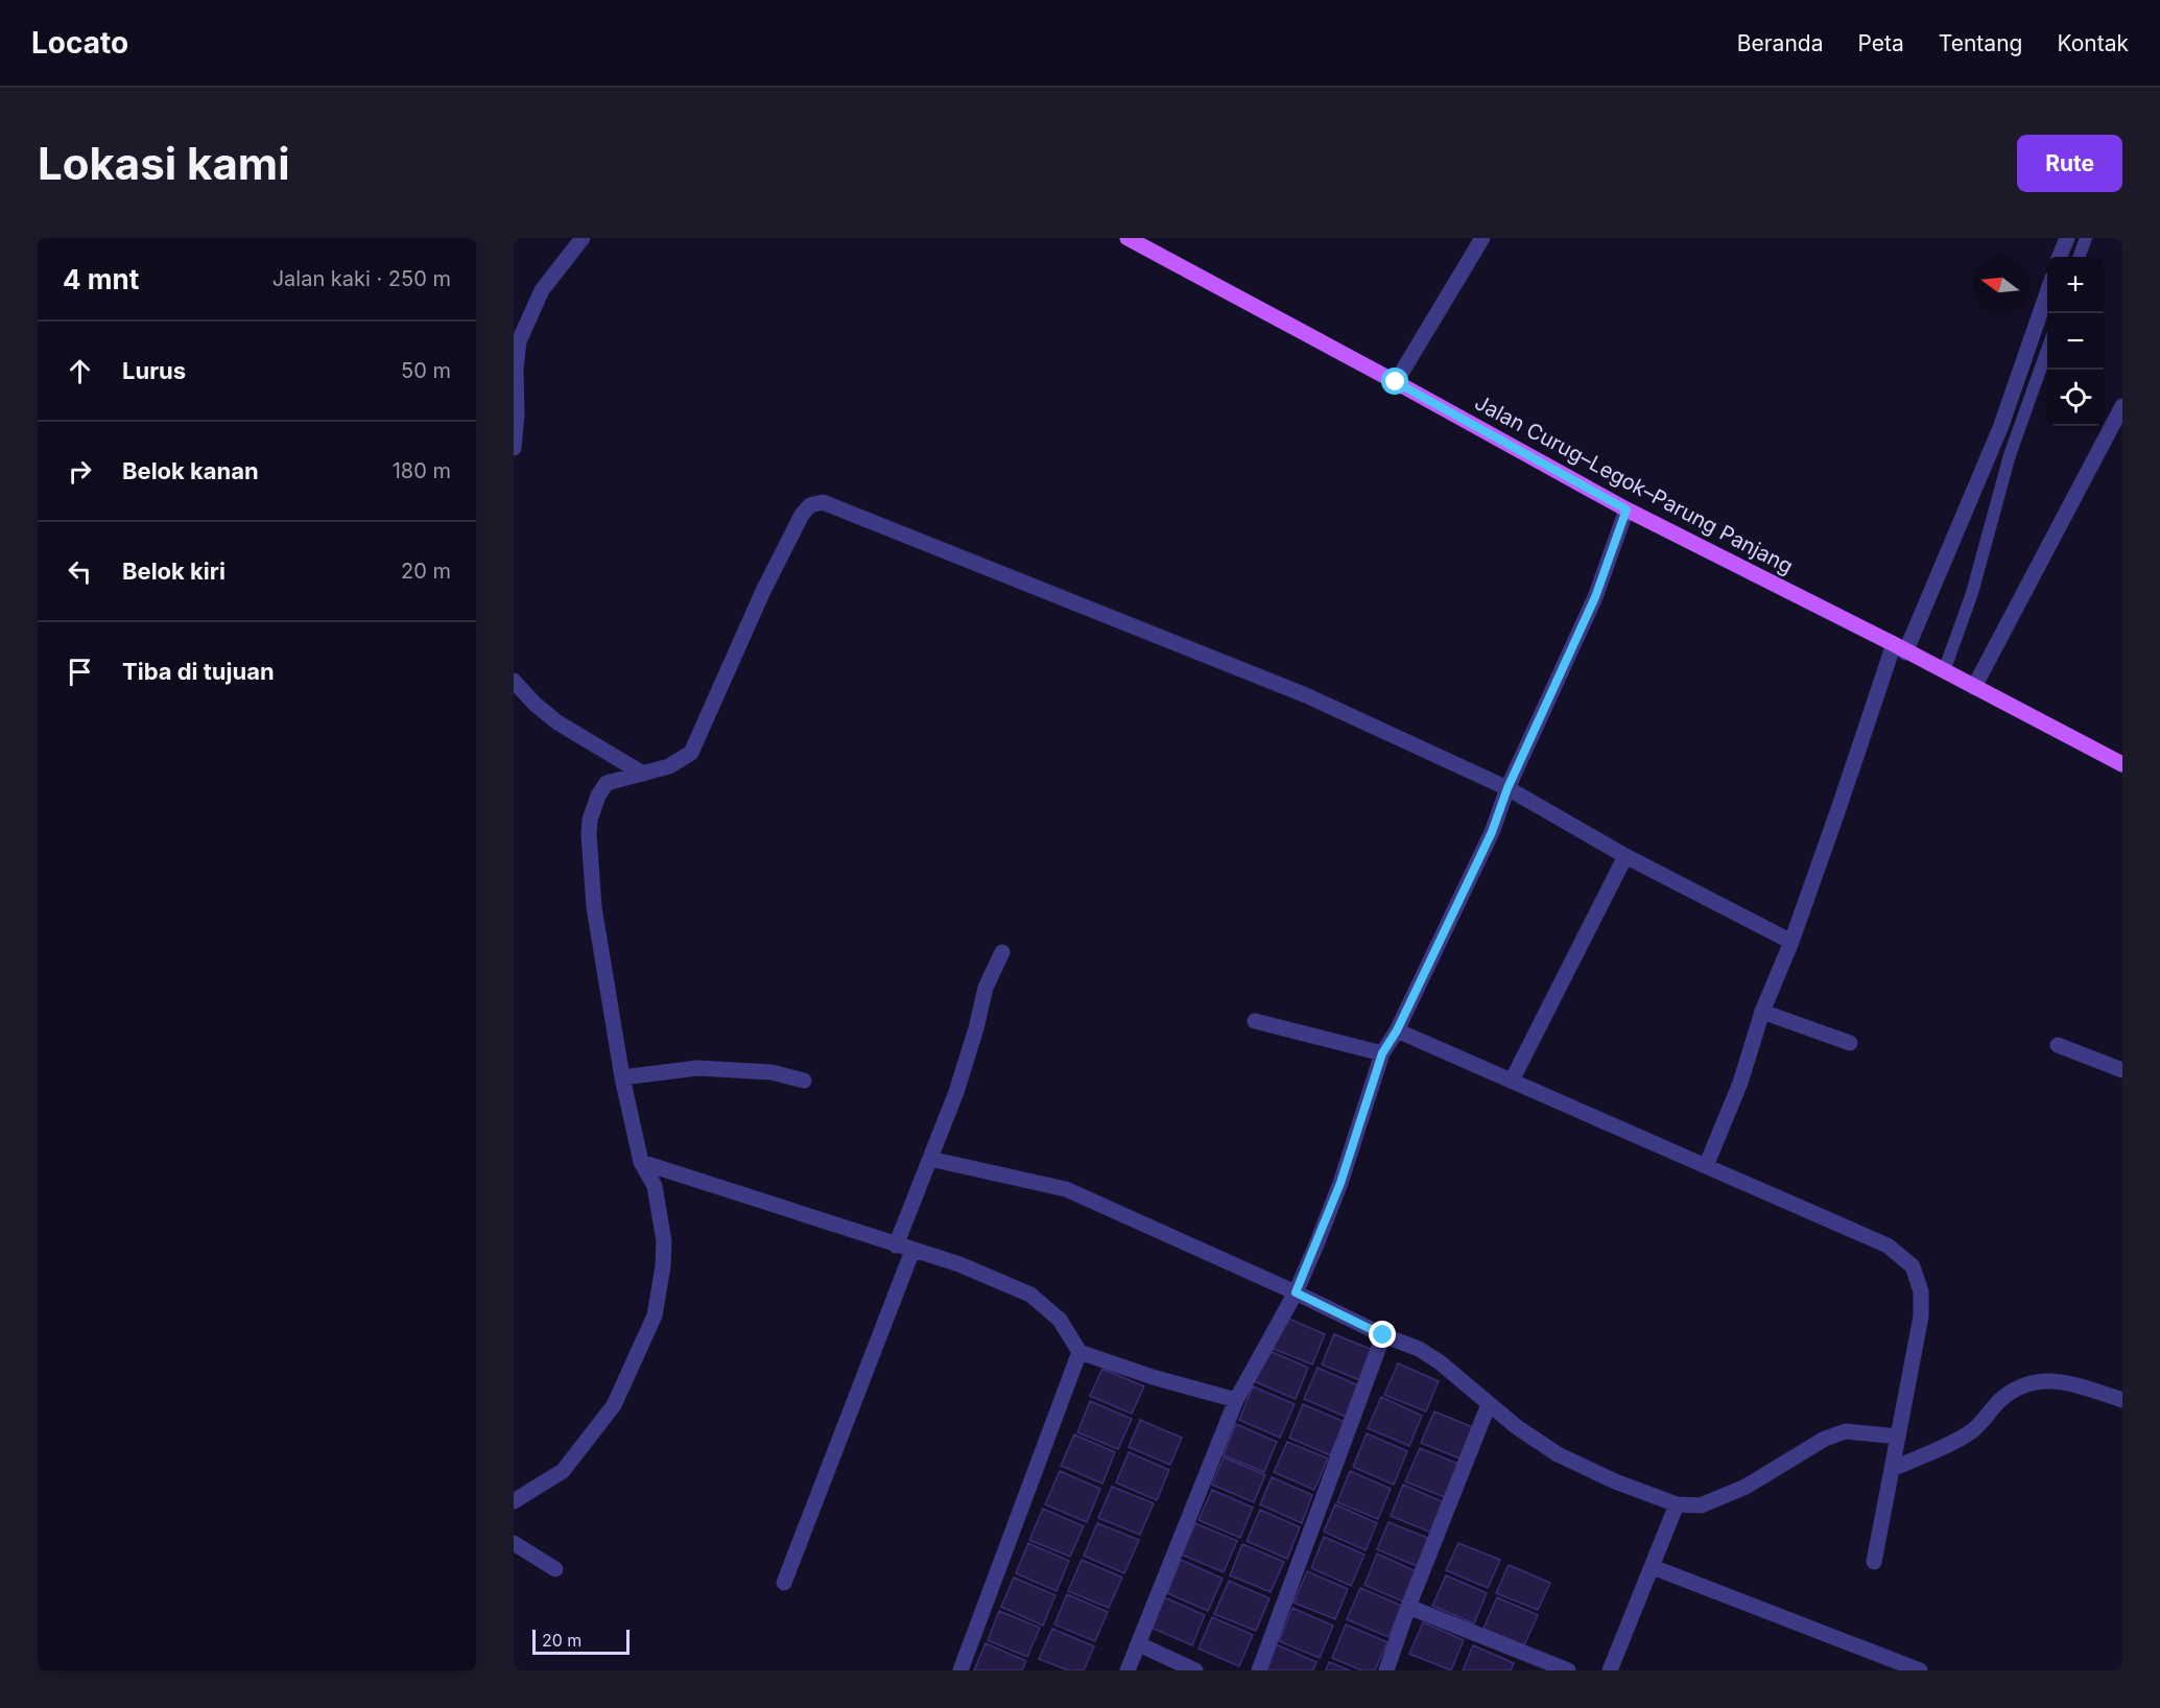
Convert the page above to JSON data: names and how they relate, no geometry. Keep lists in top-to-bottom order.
{
  "streets": {
    "main road": ["Jalan Curug–Legok–Parung Panjang"]
  },
  "scale_bar": "20 m",
  "north": "left",
  "page": {
    "header": "Locato",
    "nav": [
      "Beranda",
      "Peta",
      "Tentang",
      "Kontak"
    ],
    "buttons": "Rute",
    "title": "Lokasi kami",
    "heading": ["4 mnt", "Jalan kaki · 250 m"],
    "map_buttons": ["+", "−"],
    "list": [
      ["Lurus", "50 m"],
      ["Belok kanan", "180 m"],
      ["Belok kiri", "20 m"],
      "Tiba di tujuan"
    ],
    "scale": "20 m"
  }
}
